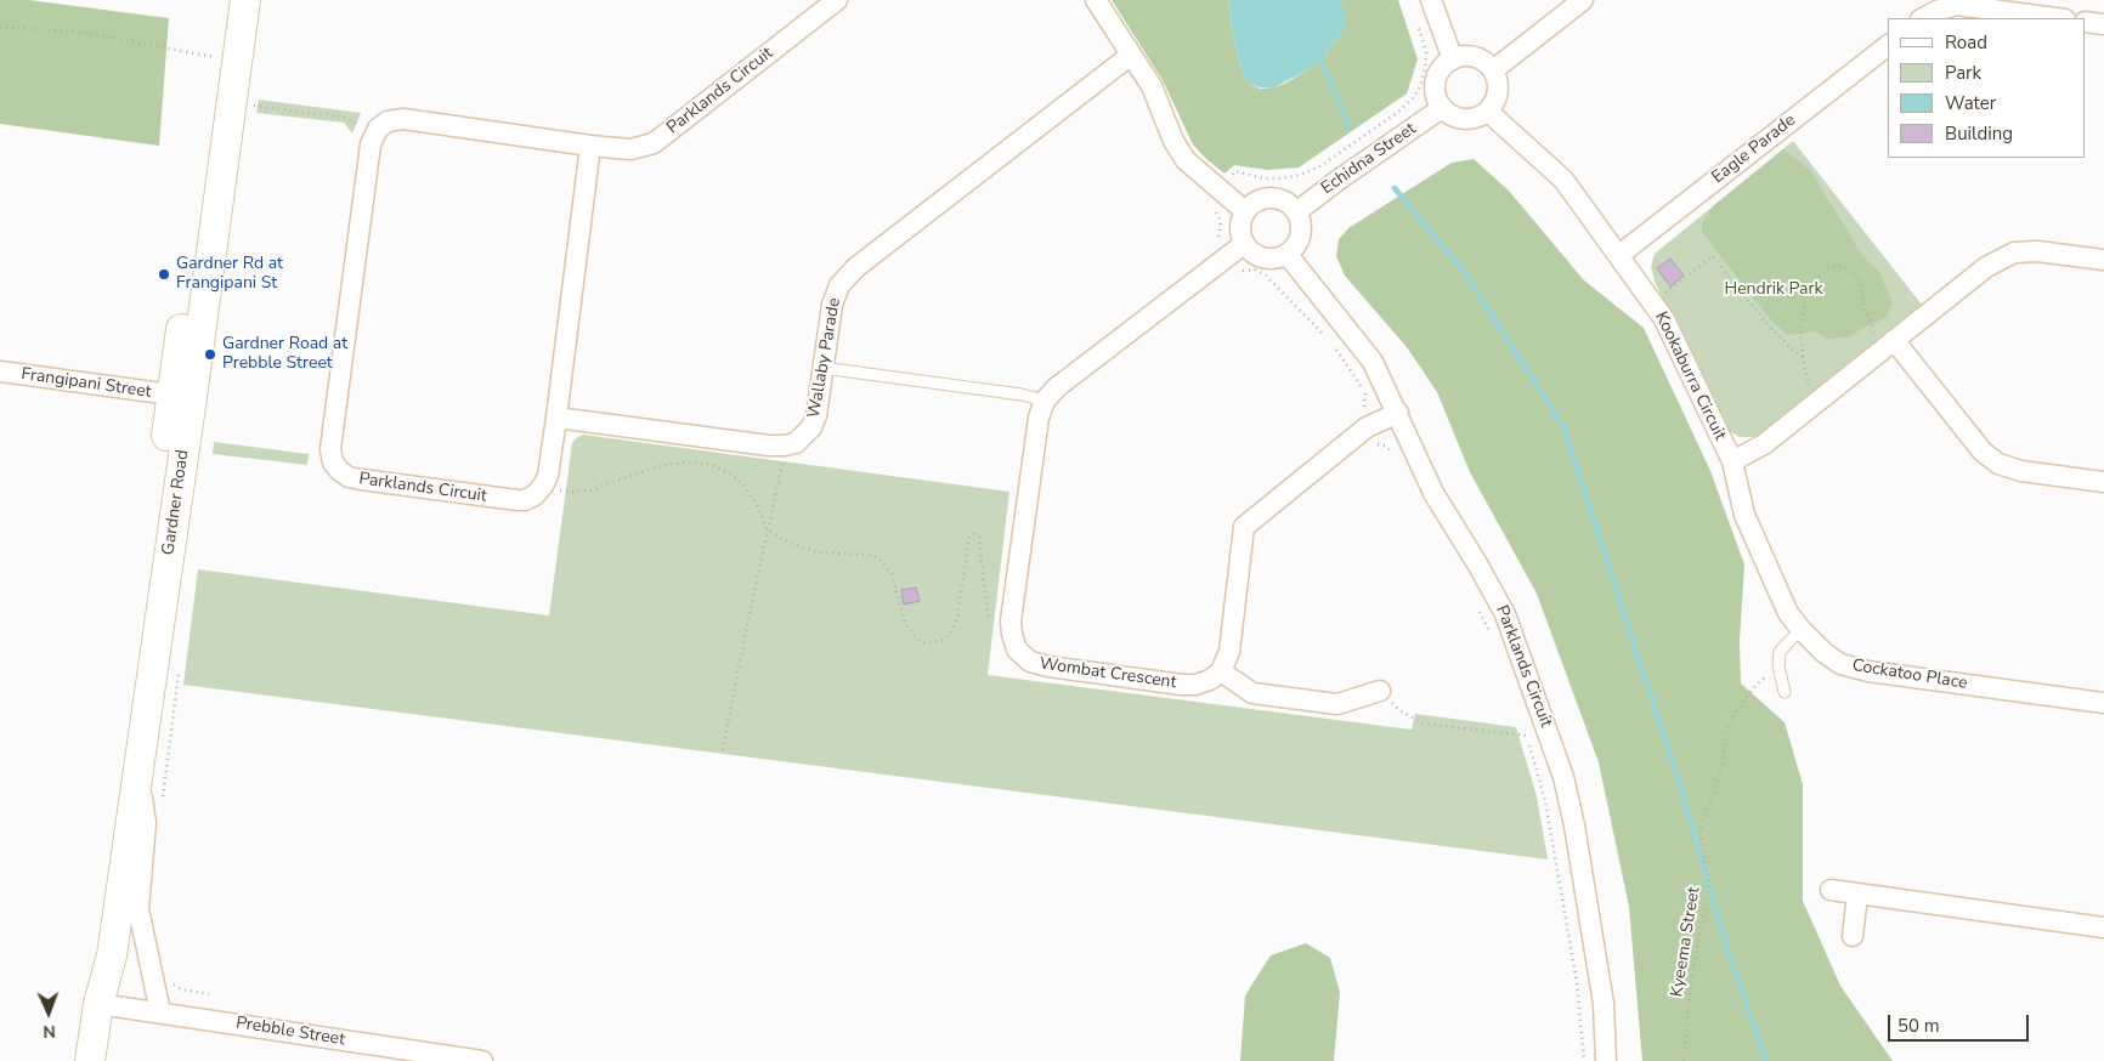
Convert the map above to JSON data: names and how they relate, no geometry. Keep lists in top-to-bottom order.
{
  "streets": {
    "street": [
      "Parklands Circuit",
      "Eagle Parade",
      "Echidna Street",
      "Wallaby Parade",
      "Kookaburra Circuit",
      "Frangipani Street",
      "Gardner Road",
      "Wombat Crescent",
      "Cockatoo Place",
      "Prebble Street"
    ],
    "path": ["Kyeema Street"]
  },
  "crossings": [
    ["Parklands Circuit", "Echidna Street"],
    ["Eagle Parade", "Kookaburra Circuit"],
    ["Echidna Street", "Kookaburra Circuit"],
    ["Kookaburra Circuit", "Cockatoo Place"],
    ["Frangipani Street", "Gardner Road"],
    ["Gardner Road", "Prebble Street"]
  ],
  "parks": ["Hendrik Park"],
  "places": ["Gardner Rd at Frangipani St", "Gardner Road at Prebble Street"],
  "legend": [
    "Road",
    "Park",
    "Water",
    "Building"
  ],
  "scale_bar": "50 m",
  "north": "bottom"
}
